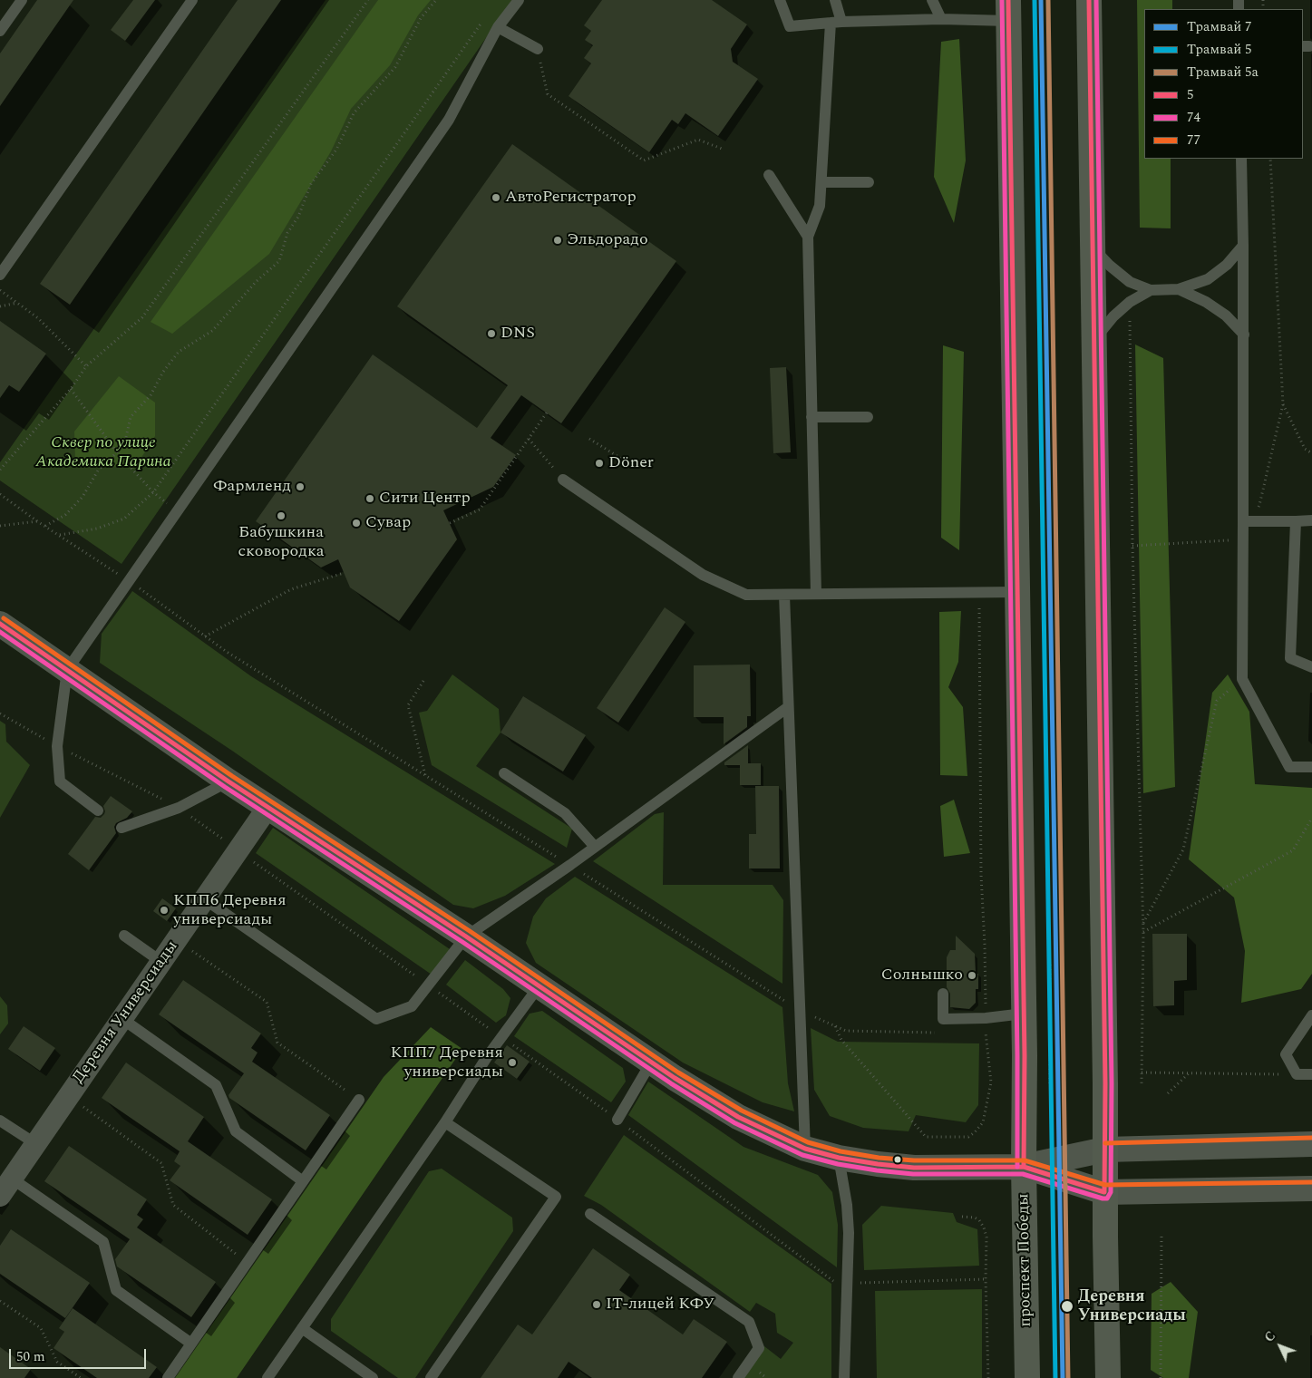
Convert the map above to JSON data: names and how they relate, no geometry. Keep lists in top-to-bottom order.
{
  "streets": {
    "main road": ["проспект Победы"],
    "street": ["Деревня Универсиады"]
  },
  "parks": ["Сквер по улице Академика Парина"],
  "places": [
    "АвтоРегистратор",
    "Эльдорадо",
    "DNS",
    "Döner",
    "Фармленд",
    "Сити Центр",
    "Бабушкина сковородка",
    "Сувар",
    "КПП6 Деревня универсиады",
    "Солнышко",
    "КПП7 Деревня универсиады",
    "IT-лицей КФУ",
    "Деревня Универсиады"
  ],
  "lines": [
    "tram line 7",
    "tram line 5",
    "tram line 5а",
    "transit line 5",
    "transit line 74",
    "transit line 77"
  ],
  "legend": [
    "Трамвай 7",
    "Трамвай 5",
    "Трамвай 5а",
    "5",
    "74",
    "77"
  ],
  "scale_bar": "50 m",
  "north": "top left"
}
